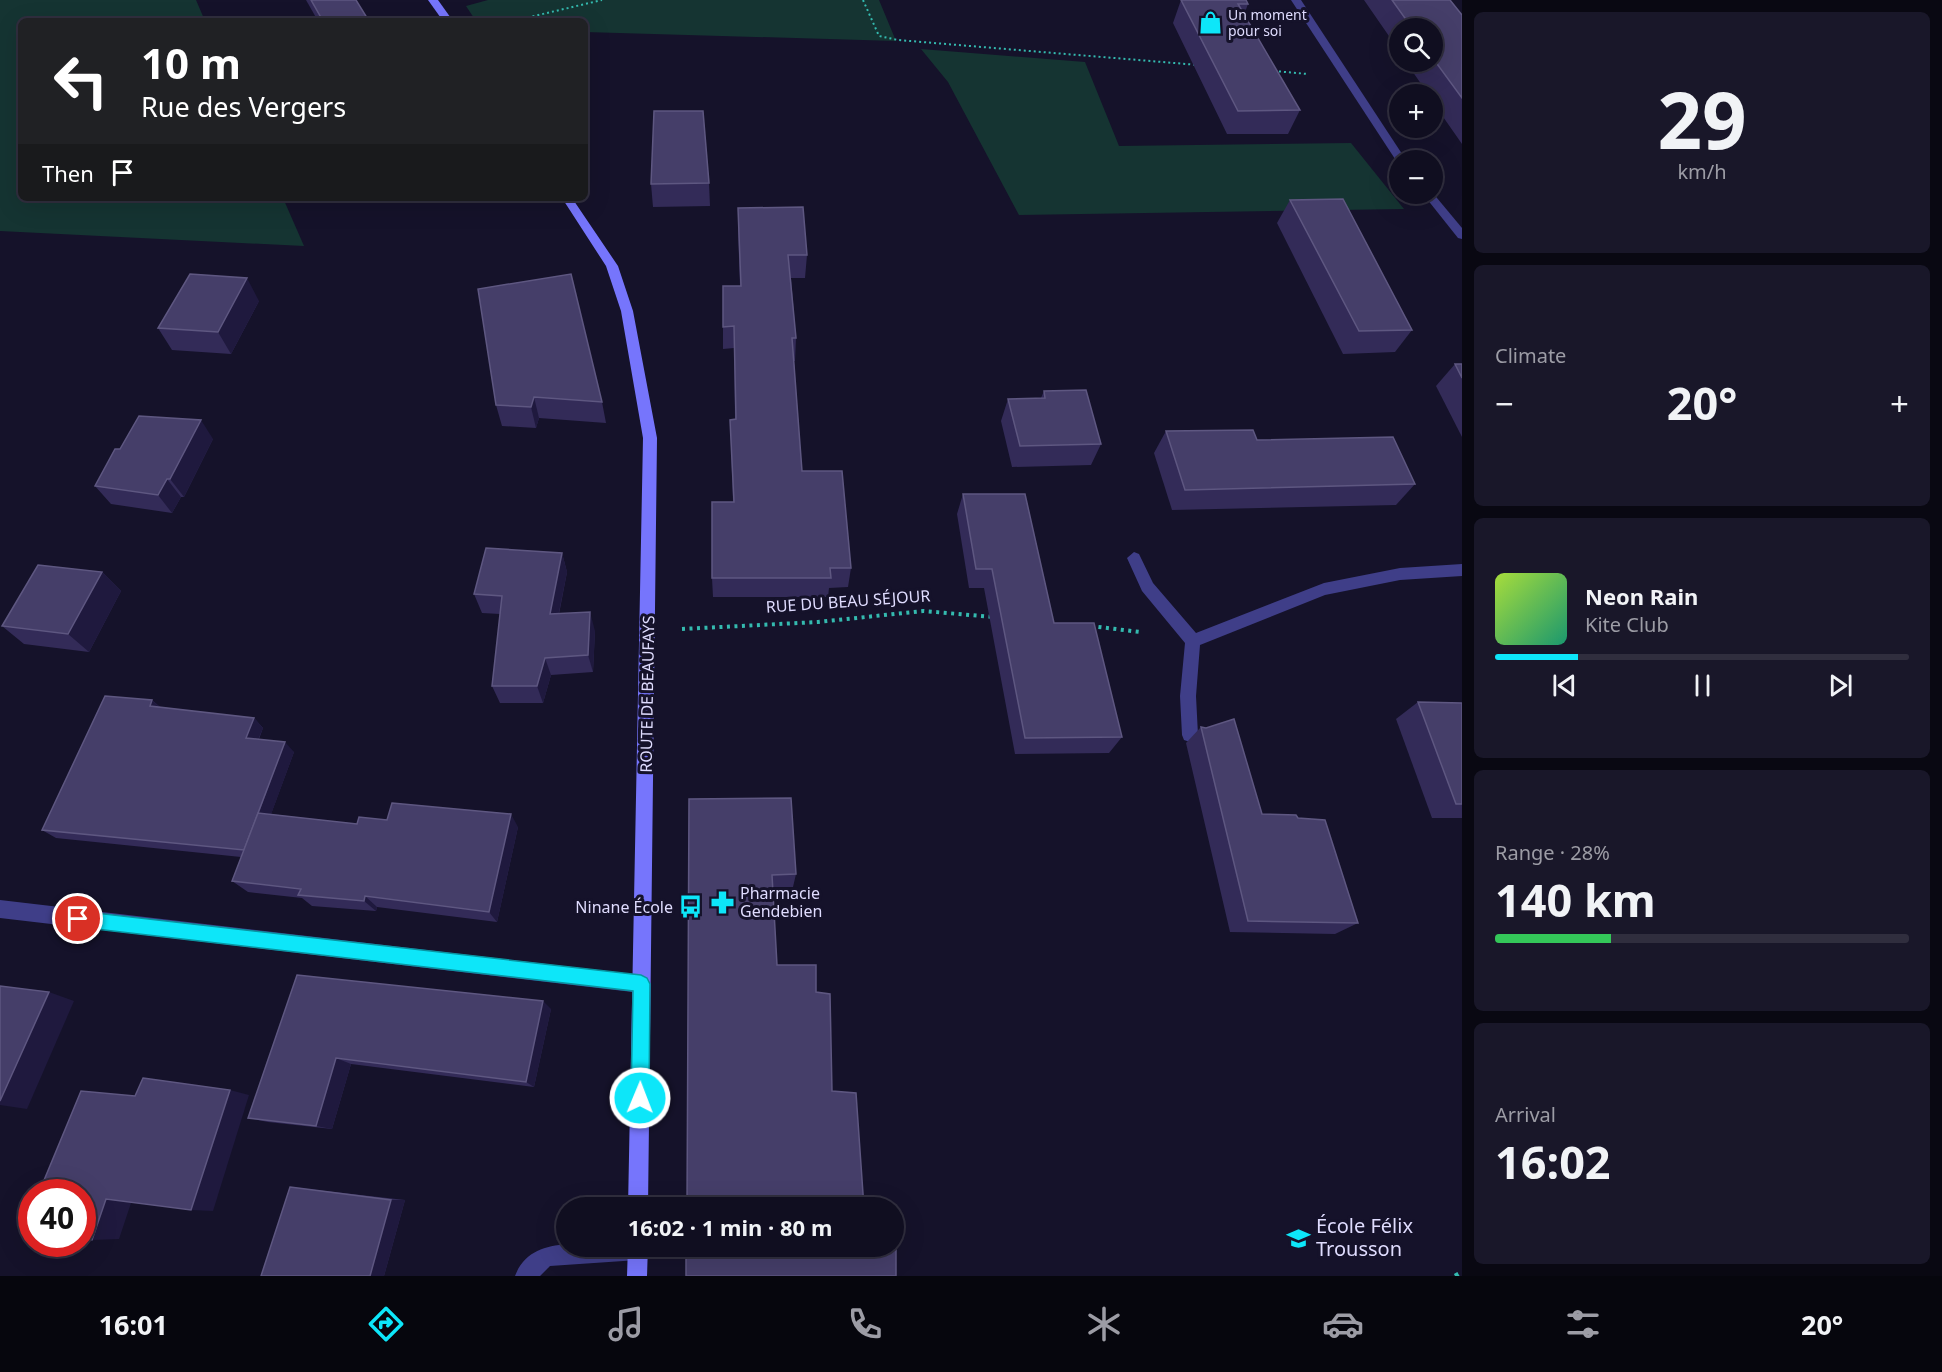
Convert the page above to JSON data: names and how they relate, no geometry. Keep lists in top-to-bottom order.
{
  "streets": {
    "street": ["ROUTE DE BEAUFAYS"],
    "path": ["RUE DU BEAU SÉJOUR"]
  },
  "crossings": [
    ["RUE DU BEAU SÉJOUR", "ROUTE DE BEAUFAYS"]
  ],
  "places": {
    "shop": ["Un moment pour soi"],
    "pharmacy": ["Pharmacie Gendebien"],
    "bus stop": ["Ninane École"],
    "school or university": ["École Félix Trousson"]
  },
  "page": {
    "tile": [
      ["29", "km/h"],
      "Climate",
      ["Range · 28%", "140 km"],
      ["Arrival", "16:02"]
    ],
    "map_buttons": ["+", "−"],
    "turn": ["10 m", "Rue des Vergers"],
    "then": "Then",
    "heat": ["−", "20°", "+"],
    "song": ["Neon Rain", "Kite Club"],
    "limit": "40",
    "trip": "16:02 · 1 min · 80 m",
    "tabs": ["16:01", "20°"]
  }
}
